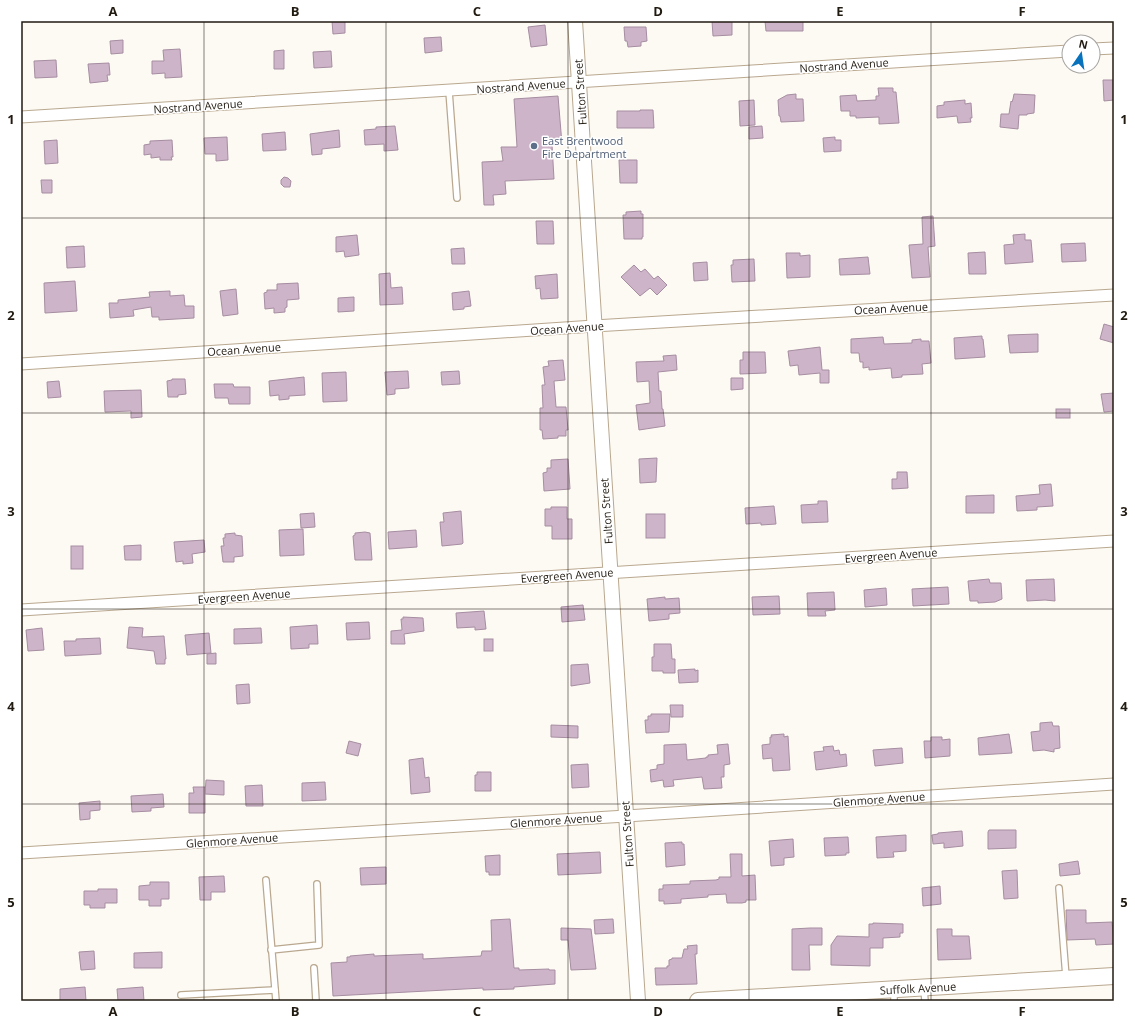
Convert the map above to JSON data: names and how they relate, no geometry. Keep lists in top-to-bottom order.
{
  "streets": {
    "main road": ["Suffolk Avenue"],
    "street": [
      "Nostrand Avenue",
      "Fulton Street",
      "Ocean Avenue",
      "Evergreen Avenue",
      "Glenmore Avenue"
    ]
  },
  "crossings": [
    ["Nostrand Avenue", "Fulton Street"],
    ["Fulton Street", "Ocean Avenue"],
    ["Fulton Street", "Evergreen Avenue"],
    ["Fulton Street", "Glenmore Avenue"]
  ],
  "places": ["East Brentwood Fire Department"],
  "north": "top",
  "grid": {
    "columns": [
      "A",
      "B",
      "C",
      "D",
      "E",
      "F"
    ],
    "rows": [
      "1",
      "2",
      "3",
      "4",
      "5"
    ]
  }
}
